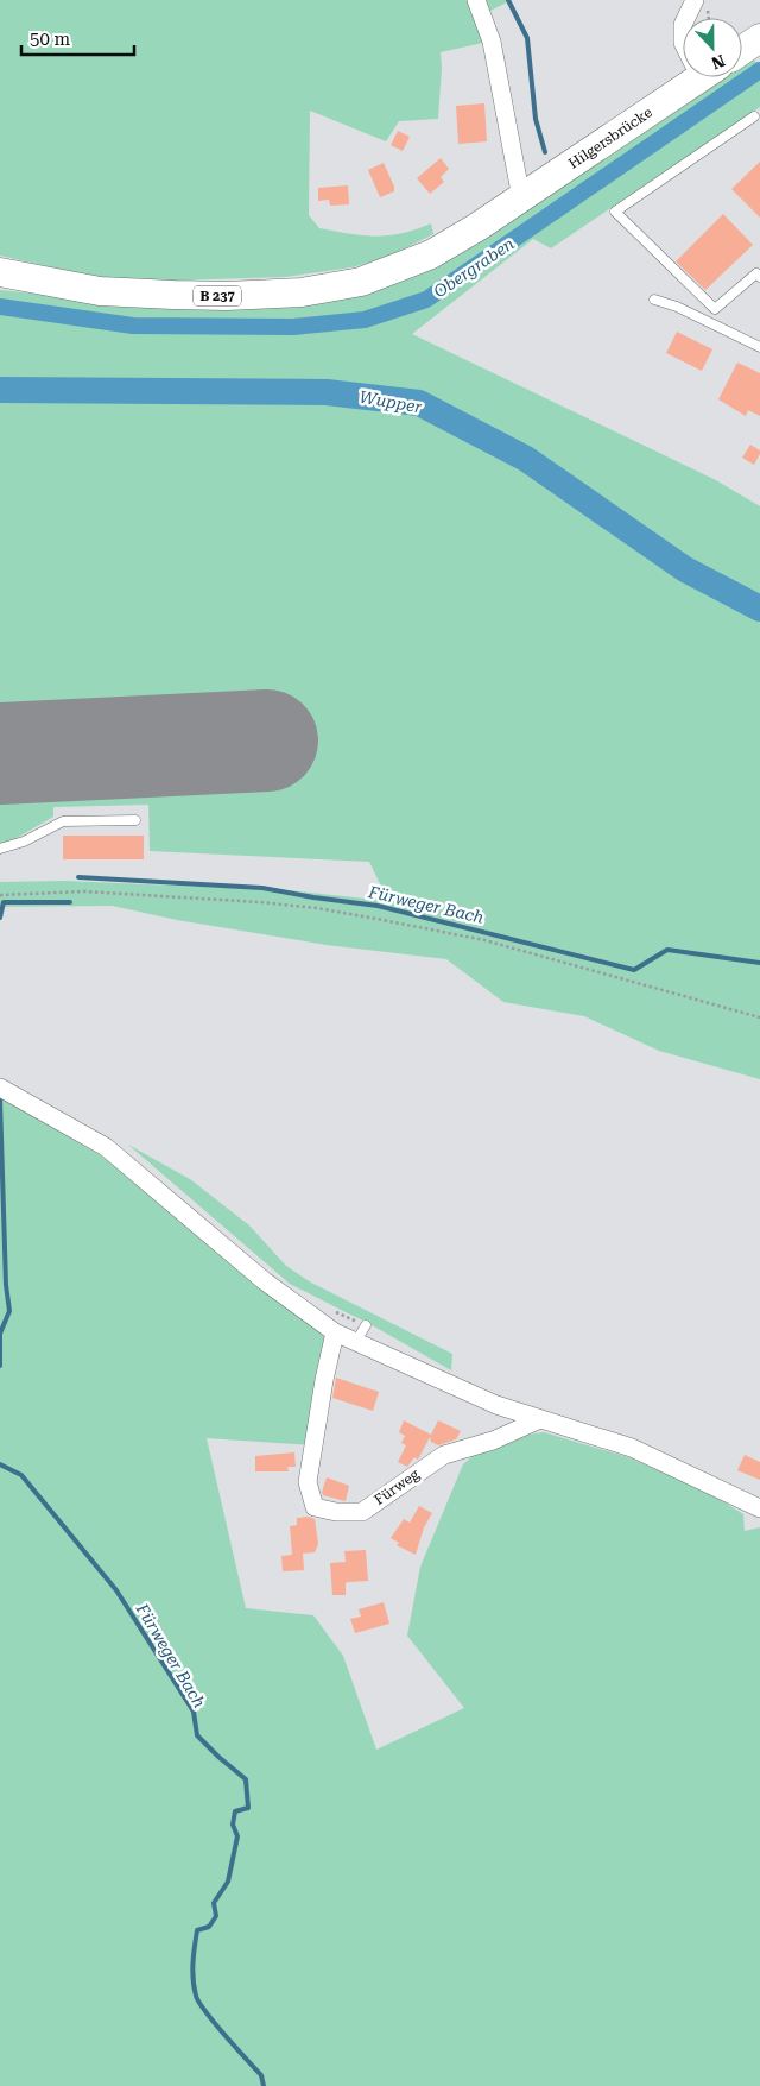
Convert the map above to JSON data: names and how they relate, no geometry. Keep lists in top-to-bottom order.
{
  "streets": {
    "main road": ["Hilgersbrücke", "B 237"],
    "street": ["Fürweg"]
  },
  "water": ["Obergraben", "Wupper", "Fürweger Bach"],
  "scale_bar": "50 m",
  "north": "bottom"
}
